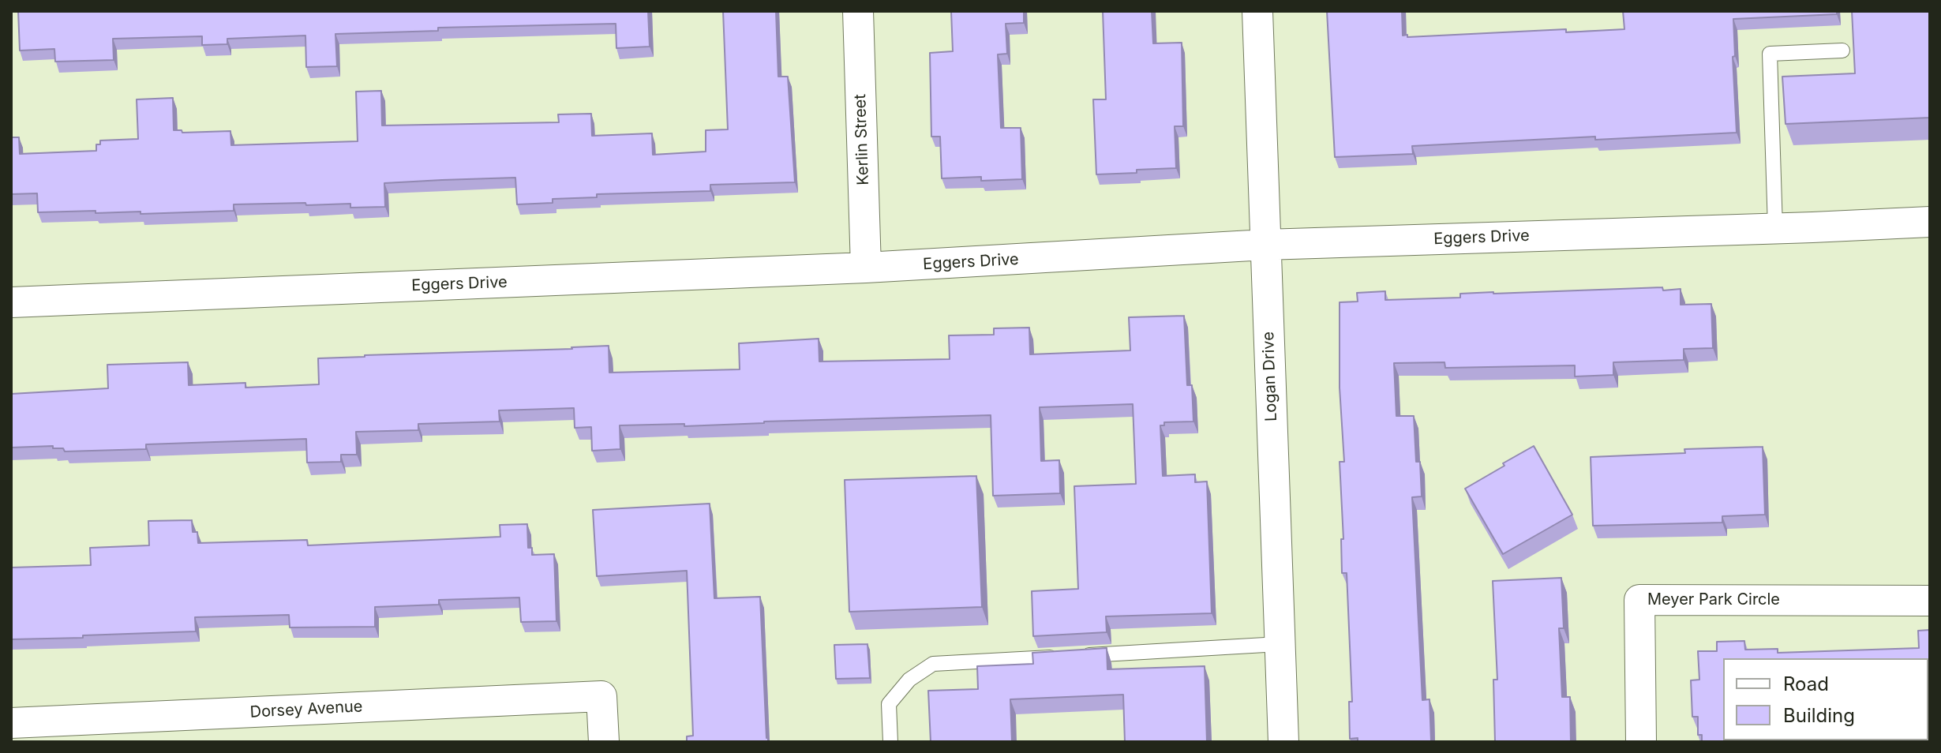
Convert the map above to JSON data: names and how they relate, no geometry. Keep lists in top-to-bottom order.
{
  "streets": {
    "street": [
      "Kerlin Street",
      "Eggers Drive",
      "Logan Drive",
      "Meyer Park Circle",
      "Dorsey Avenue"
    ]
  },
  "crossings": [
    ["Kerlin Street", "Eggers Drive"],
    ["Eggers Drive", "Logan Drive"]
  ],
  "legend": ["Road", "Building"]
}
